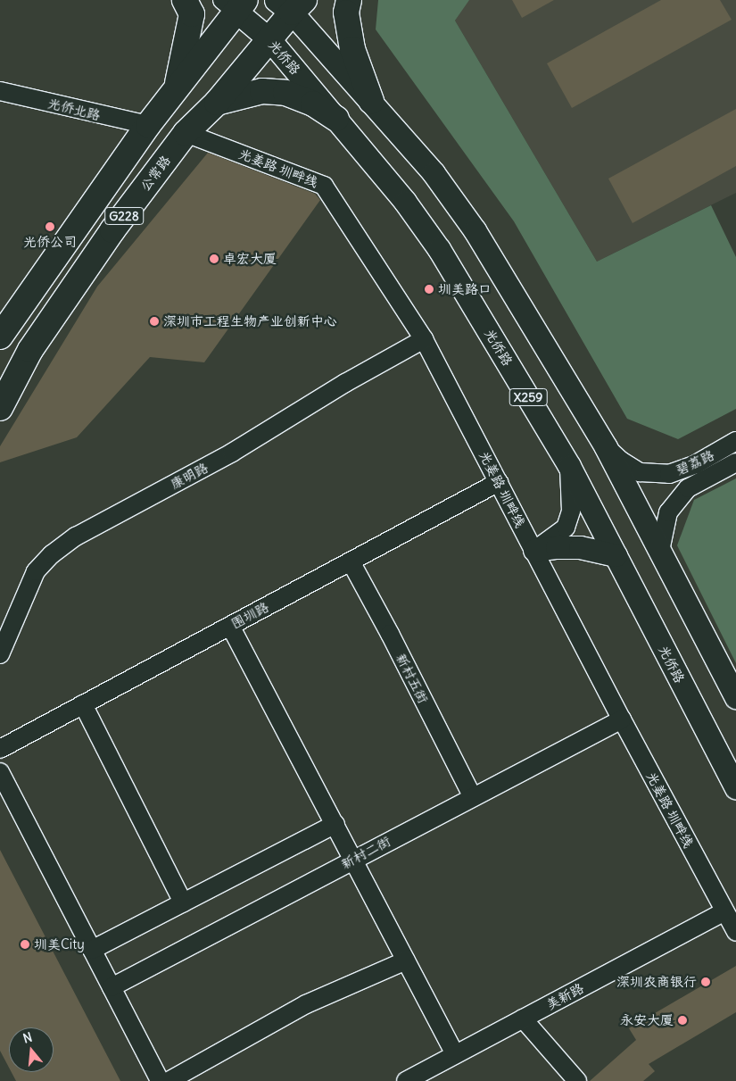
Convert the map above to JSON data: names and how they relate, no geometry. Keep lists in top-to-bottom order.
{
  "streets": {
    "highway": ["公常路", "G228"],
    "main road": ["光侨路", "X259"],
    "street": [
      "光侨北路",
      "光姜路 圳畔线",
      "碧荔路",
      "康明路",
      "围圳路",
      "新村五街",
      "新村二街",
      "美新路"
    ]
  },
  "crossings": [
    ["光侨路", "公常路"],
    ["光侨路", "G228"],
    ["光侨北路", "G228"],
    ["光姜路 圳畔线", "公常路"],
    ["光姜路 圳畔线", "康明路"],
    ["光姜路 圳畔线", "围圳路"],
    ["光姜路 圳畔线", "新村二街"],
    ["光姜路 圳畔线", "美新路"],
    ["公常路", "X259"],
    ["X259", "碧荔路"],
    ["围圳路", "新村五街"],
    ["新村五街", "新村二街"]
  ],
  "places": [
    "光侨公司",
    "卓宏大厦",
    "圳美路口",
    "深圳市工程生物产业创新中心",
    "圳美City",
    "深圳农商银行",
    "永安大厦"
  ],
  "north": "top"
}
